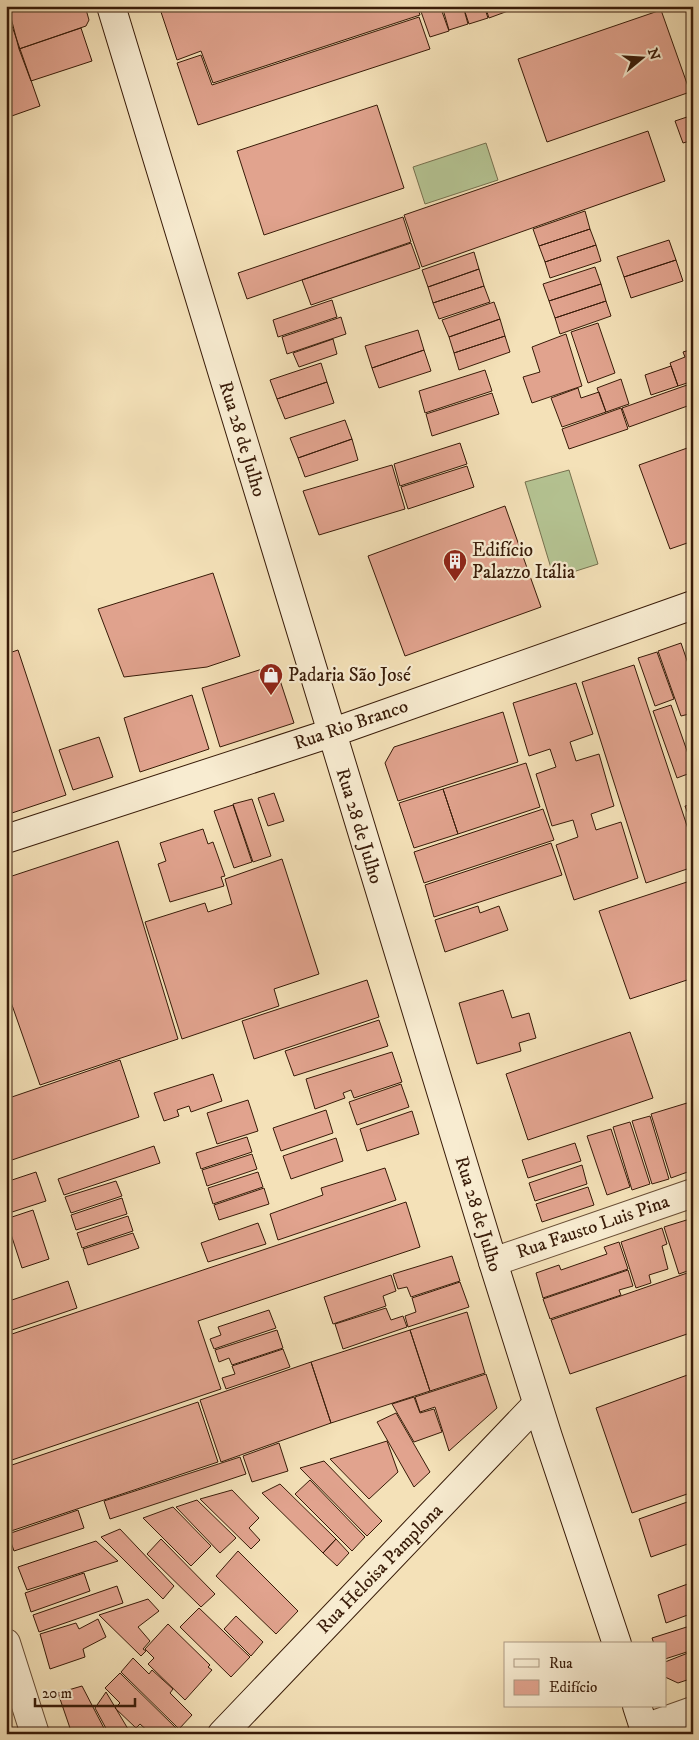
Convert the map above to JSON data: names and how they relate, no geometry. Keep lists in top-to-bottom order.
{
  "streets": {
    "street": [
      "Rua 28 de Julho",
      "Rua Rio Branco",
      "Rua Fausto Luis Pina",
      "Rua Heloisa Pamplona"
    ]
  },
  "crossings": [
    ["Rua 28 de Julho", "Rua Rio Branco"],
    ["Rua 28 de Julho", "Rua Fausto Luis Pina"],
    ["Rua 28 de Julho", "Rua Heloisa Pamplona"]
  ],
  "places": {
    "building": ["Edifício Palazzo Itália"],
    "shop": ["Padaria São José"]
  },
  "legend": ["Rua", "Edifício"],
  "scale_bar": "20 m",
  "north": "right"
}
